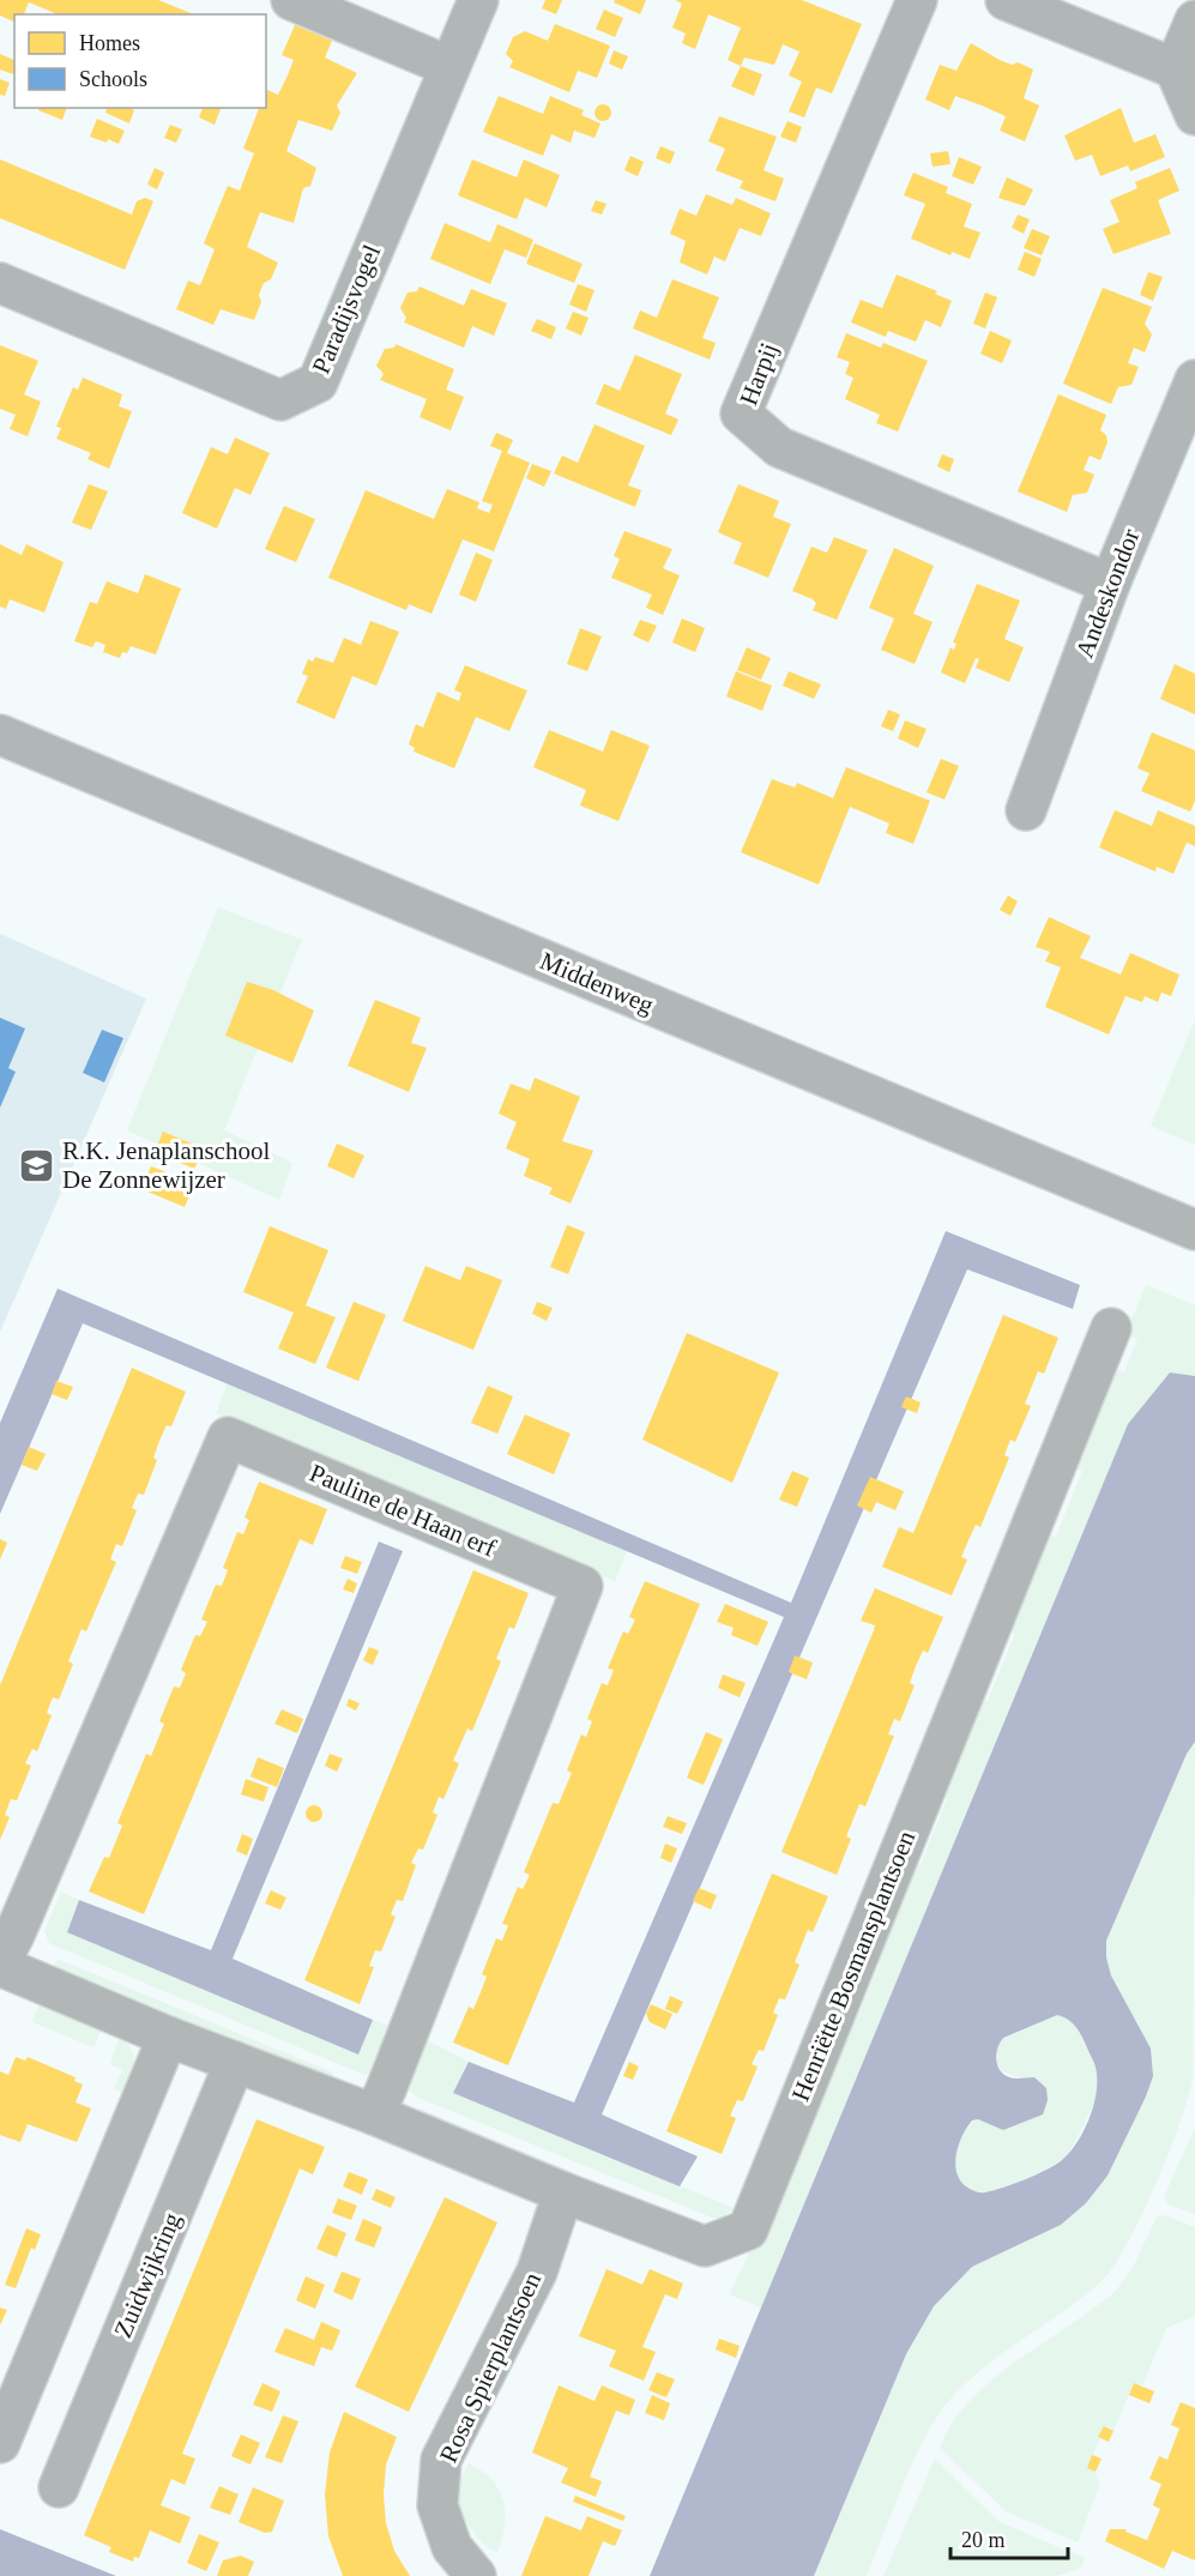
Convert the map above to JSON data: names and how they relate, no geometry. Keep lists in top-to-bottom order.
{
  "streets": {
    "street": [
      "Paradijsvogel",
      "Harpij",
      "Andeskondor",
      "Middenweg",
      "Pauline de Haan erf",
      "Henriëtte Bosmansplantsoen",
      "Zuidwijkring",
      "Rosa Spierplantsoen"
    ]
  },
  "crossings": [
    ["Harpij", "Andeskondor"],
    ["Pauline de Haan erf", "Henriëtte Bosmansplantsoen"],
    ["Henriëtte Bosmansplantsoen", "Rosa Spierplantsoen"]
  ],
  "places": {
    "school or university": ["R.K. Jenaplanschool De Zonnewijzer"]
  },
  "legend": ["Homes", "Schools"],
  "scale_bar": "20 m"
}
